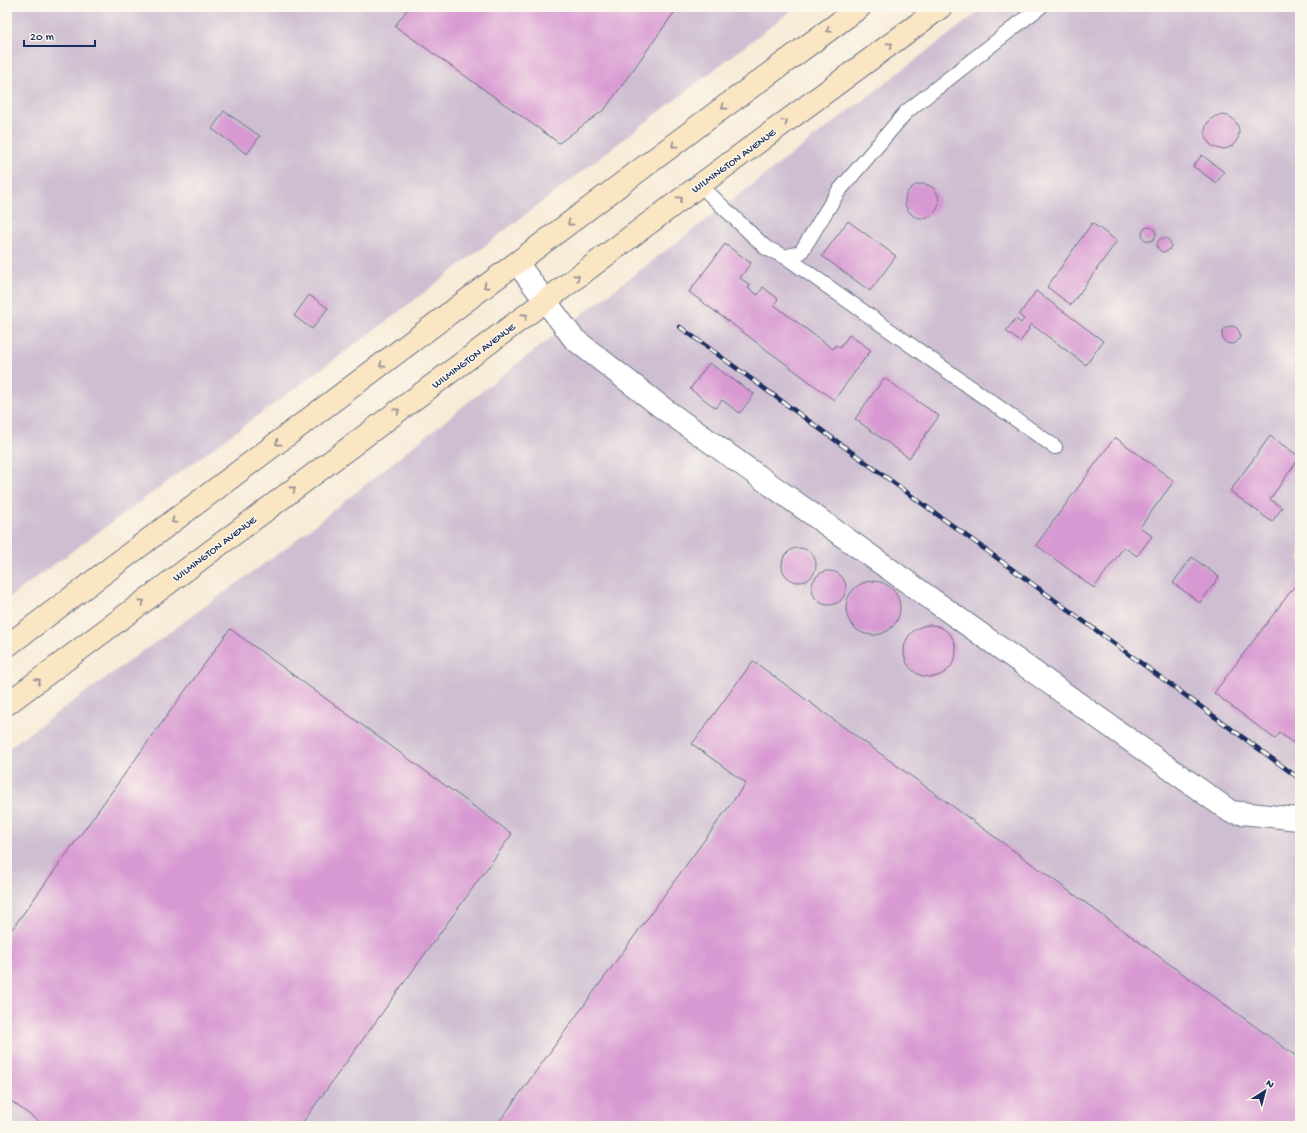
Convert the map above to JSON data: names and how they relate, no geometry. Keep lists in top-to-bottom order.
{
  "streets": {
    "main road": ["WILMINGTON AVENUE"]
  },
  "scale_bar": "20 m",
  "north": "top right"
}
